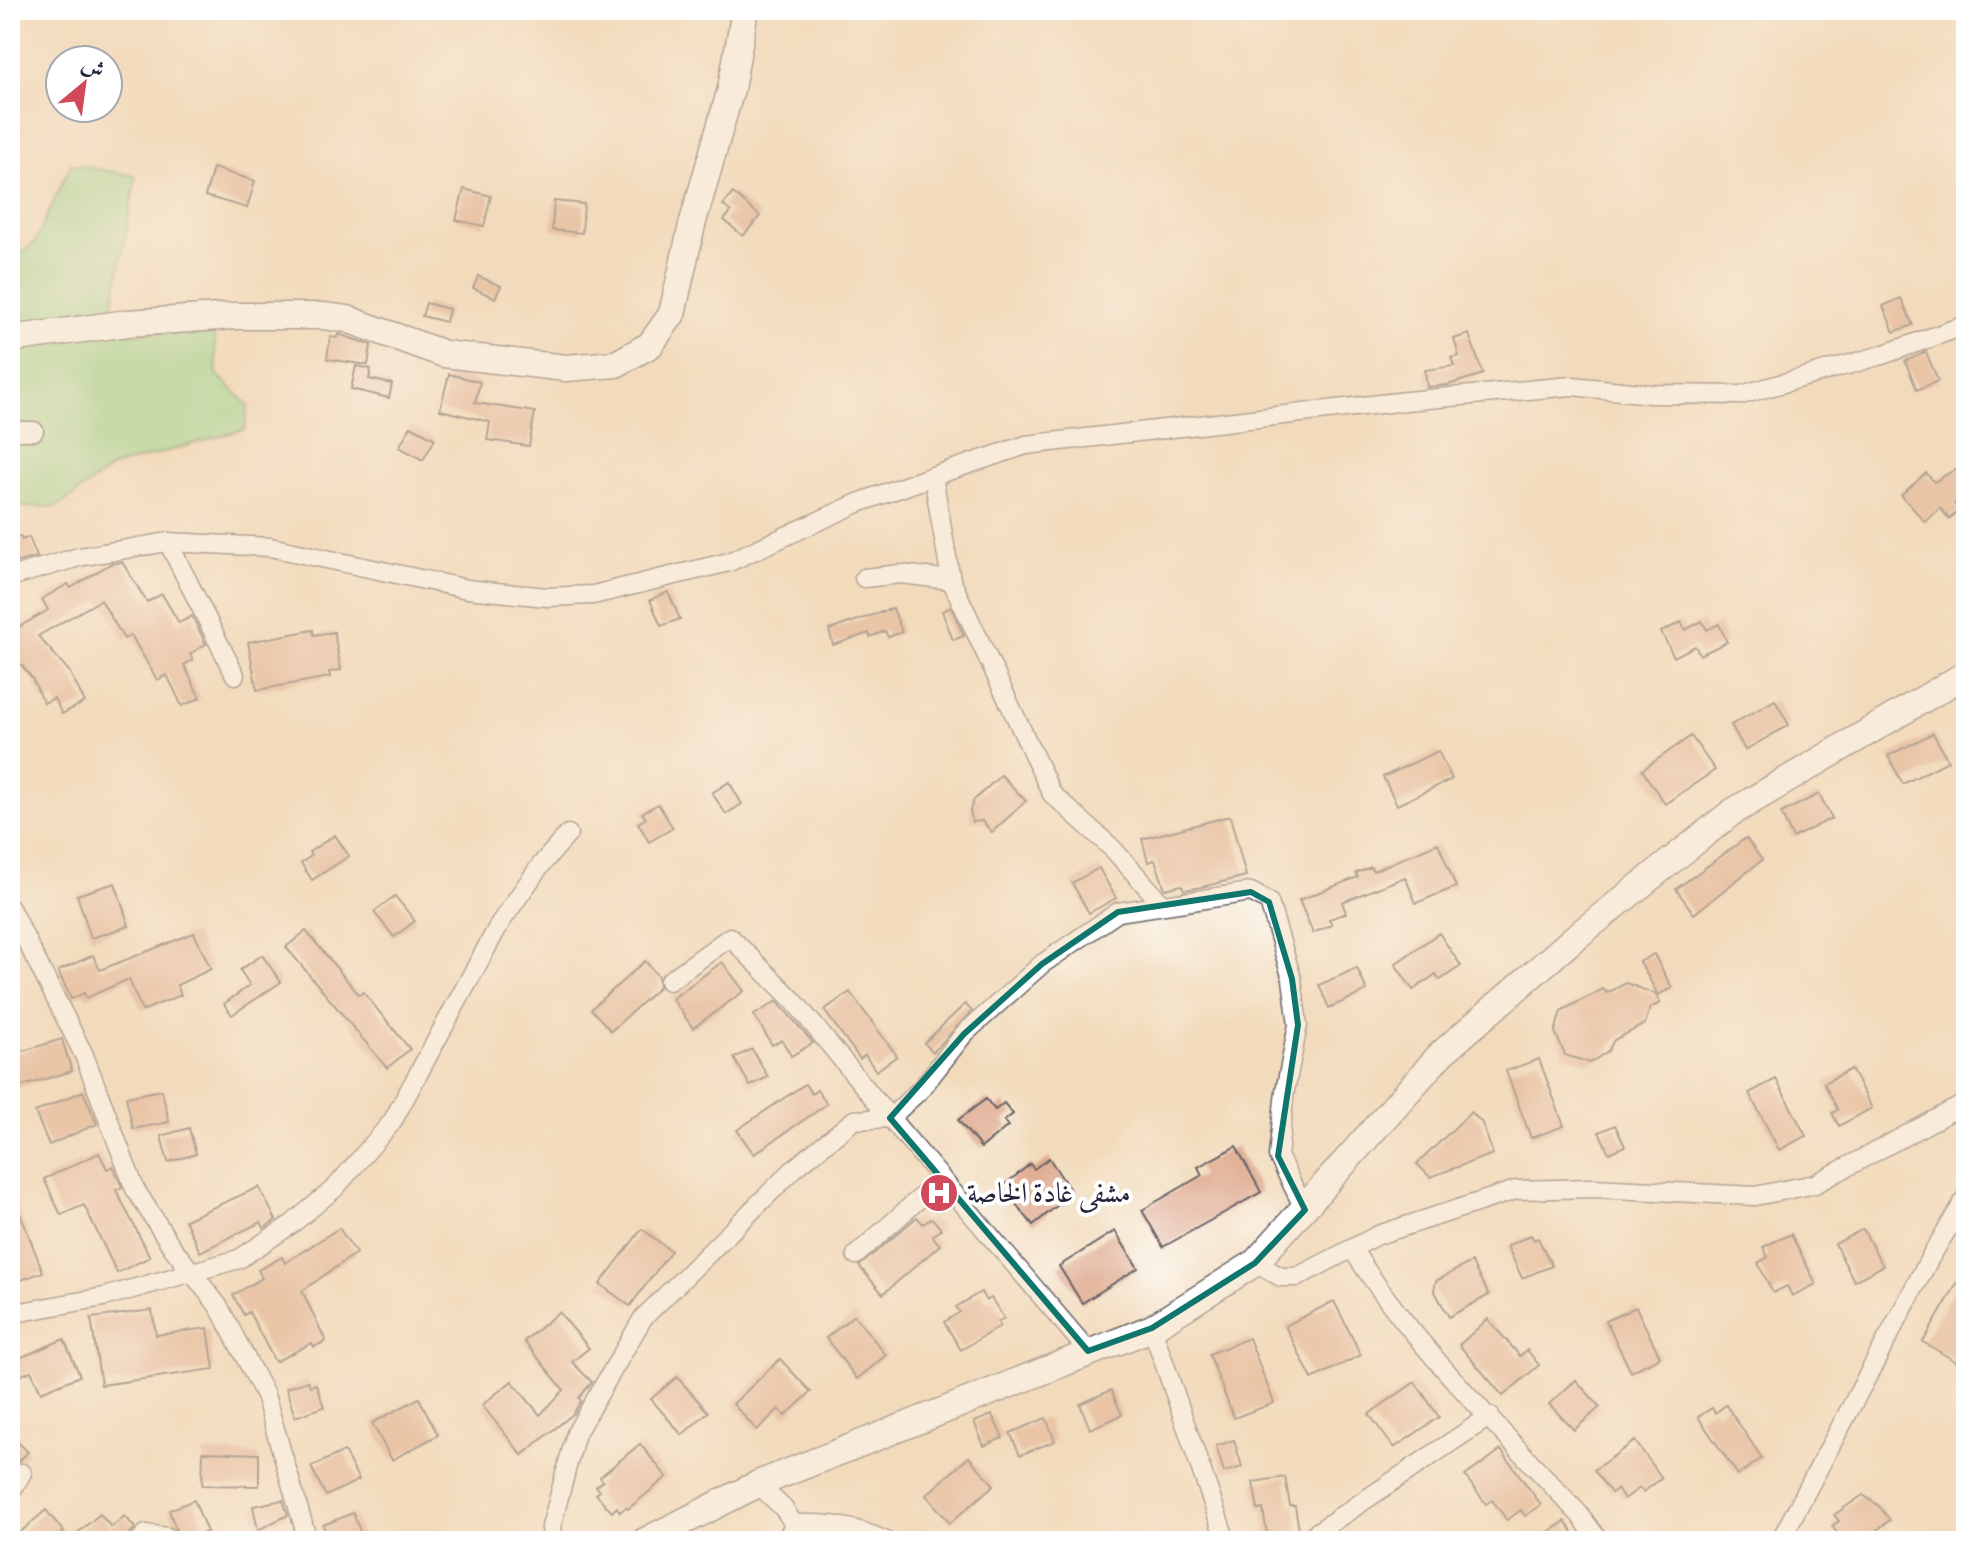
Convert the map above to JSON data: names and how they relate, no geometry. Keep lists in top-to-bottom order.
{
  "places": {
    "hospital": ["مشفى غادة الخاصة"]
  },
  "north": "top right"
}
